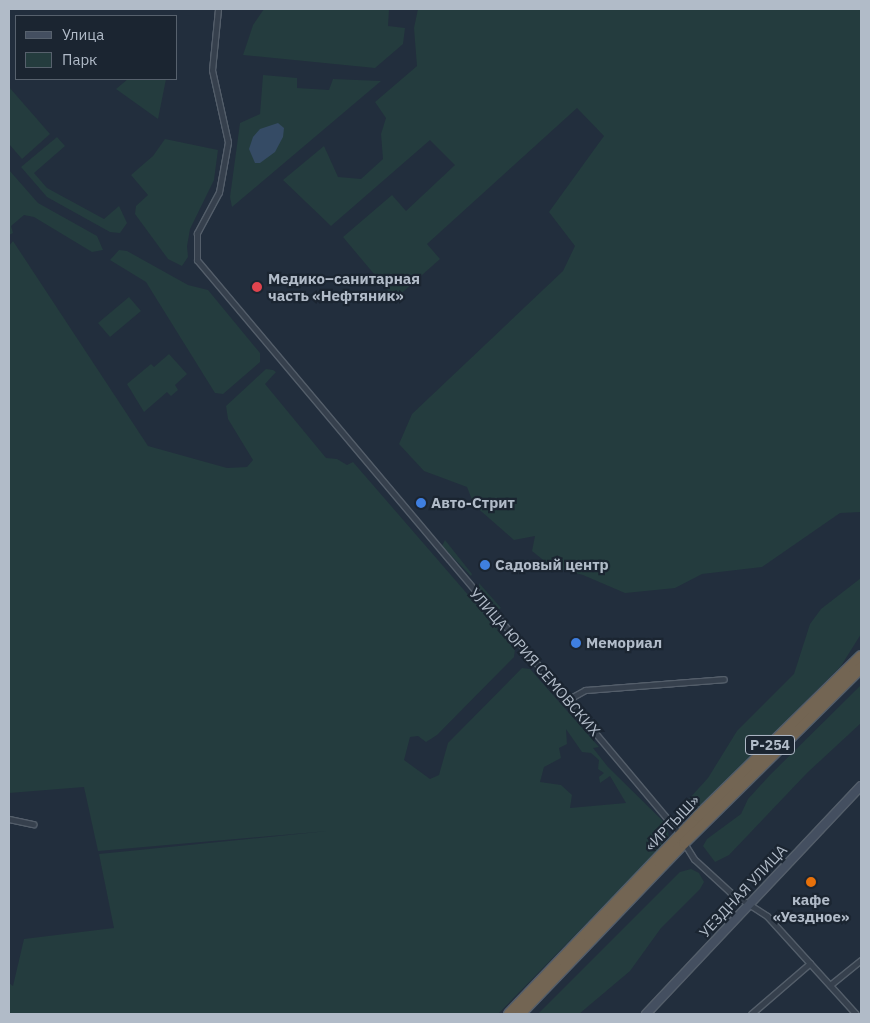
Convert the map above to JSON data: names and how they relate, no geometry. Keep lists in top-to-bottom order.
{
  "streets": {
    "highway": ["Р-254", "«ИРТЫШ»"],
    "street": ["УЛИЦА ЮРИЯ СЕМОВСКИХ", "УЕЗДНАЯ УЛИЦА"]
  },
  "crossings": [
    ["УЛИЦА ЮРИЯ СЕМОВСКИХ", "«ИРТЫШ»"],
    ["УЛИЦА ЮРИЯ СЕМОВСКИХ", "УЕЗДНАЯ УЛИЦА"]
  ],
  "places": [
    "Медико–санитарная часть «Нефтяник»",
    "Авто-Стрит",
    "Садовый центр",
    "Мемориал",
    "кафе «Уездное»"
  ],
  "legend": ["Улица", "Парк"]
}
